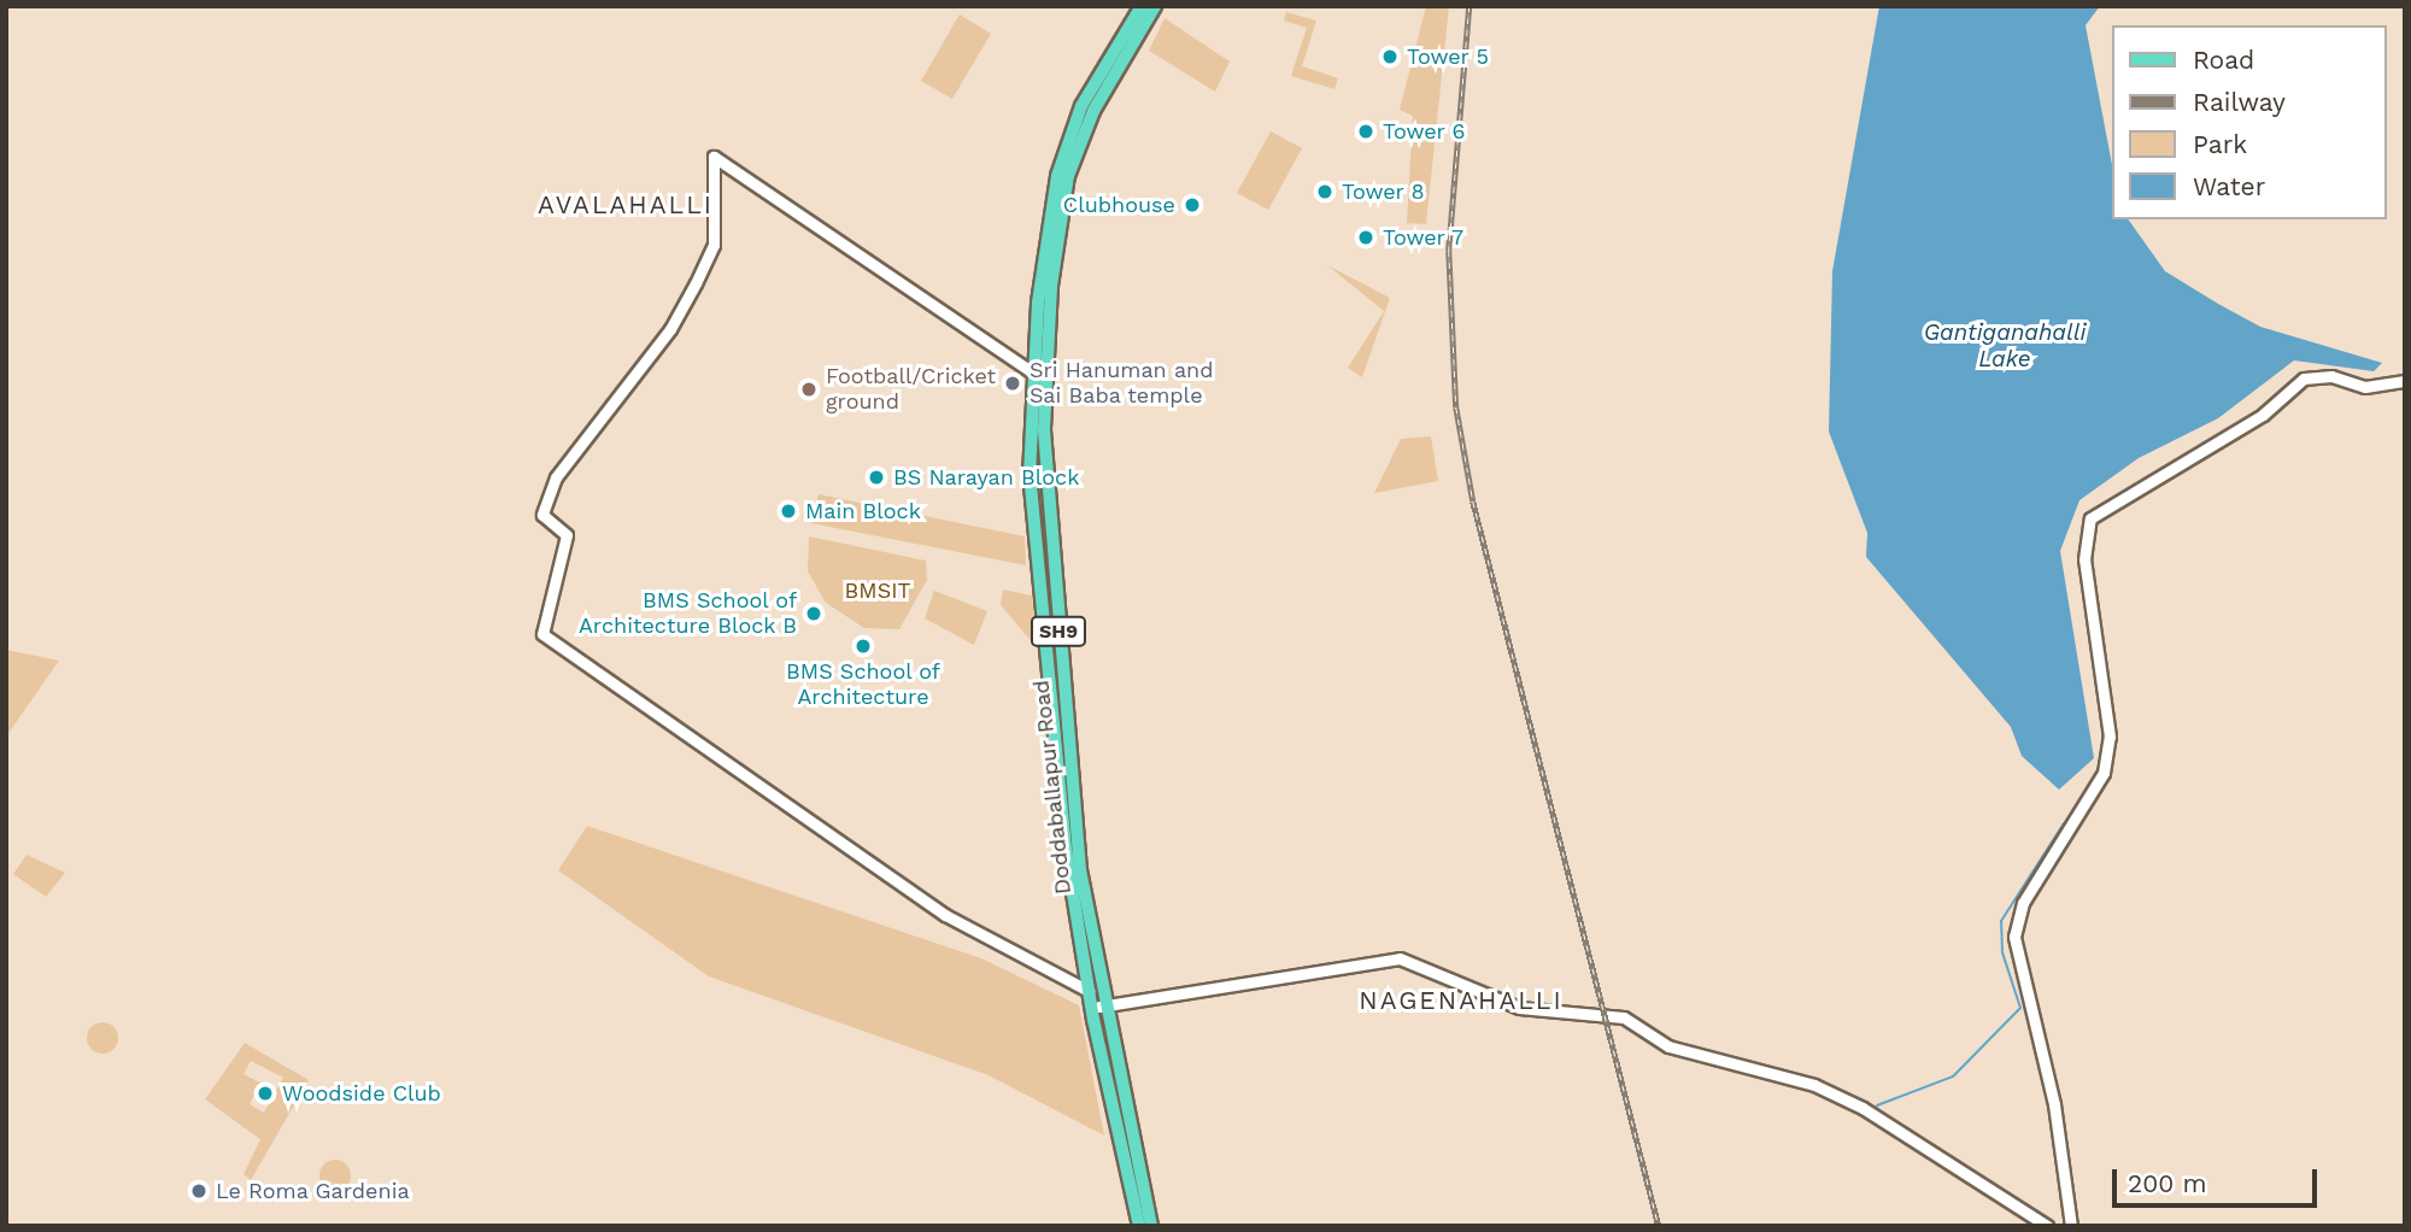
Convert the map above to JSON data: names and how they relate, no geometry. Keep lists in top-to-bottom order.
{
  "streets": {
    "main road": ["SH9", "Doddaballapur Road"]
  },
  "districts": ["AVALAHALLI", "NAGENAHALLI"],
  "water": ["Gantiganahalli Lake"],
  "parks": ["BMSIT"],
  "places": [
    "Tower 5",
    "Tower 6",
    "Tower 8",
    "Clubhouse",
    "Tower 7",
    "Sri Hanuman and Sai Baba temple",
    "Football/Cricket ground",
    "BS Narayan Block",
    "Main Block",
    "BMS School of Architecture Block B",
    "BMS School of Architecture",
    "Woodside Club",
    "Le Roma Gardenia"
  ],
  "legend": [
    "Road",
    "Railway",
    "Park",
    "Water"
  ],
  "scale_bar": "200 m"
}
